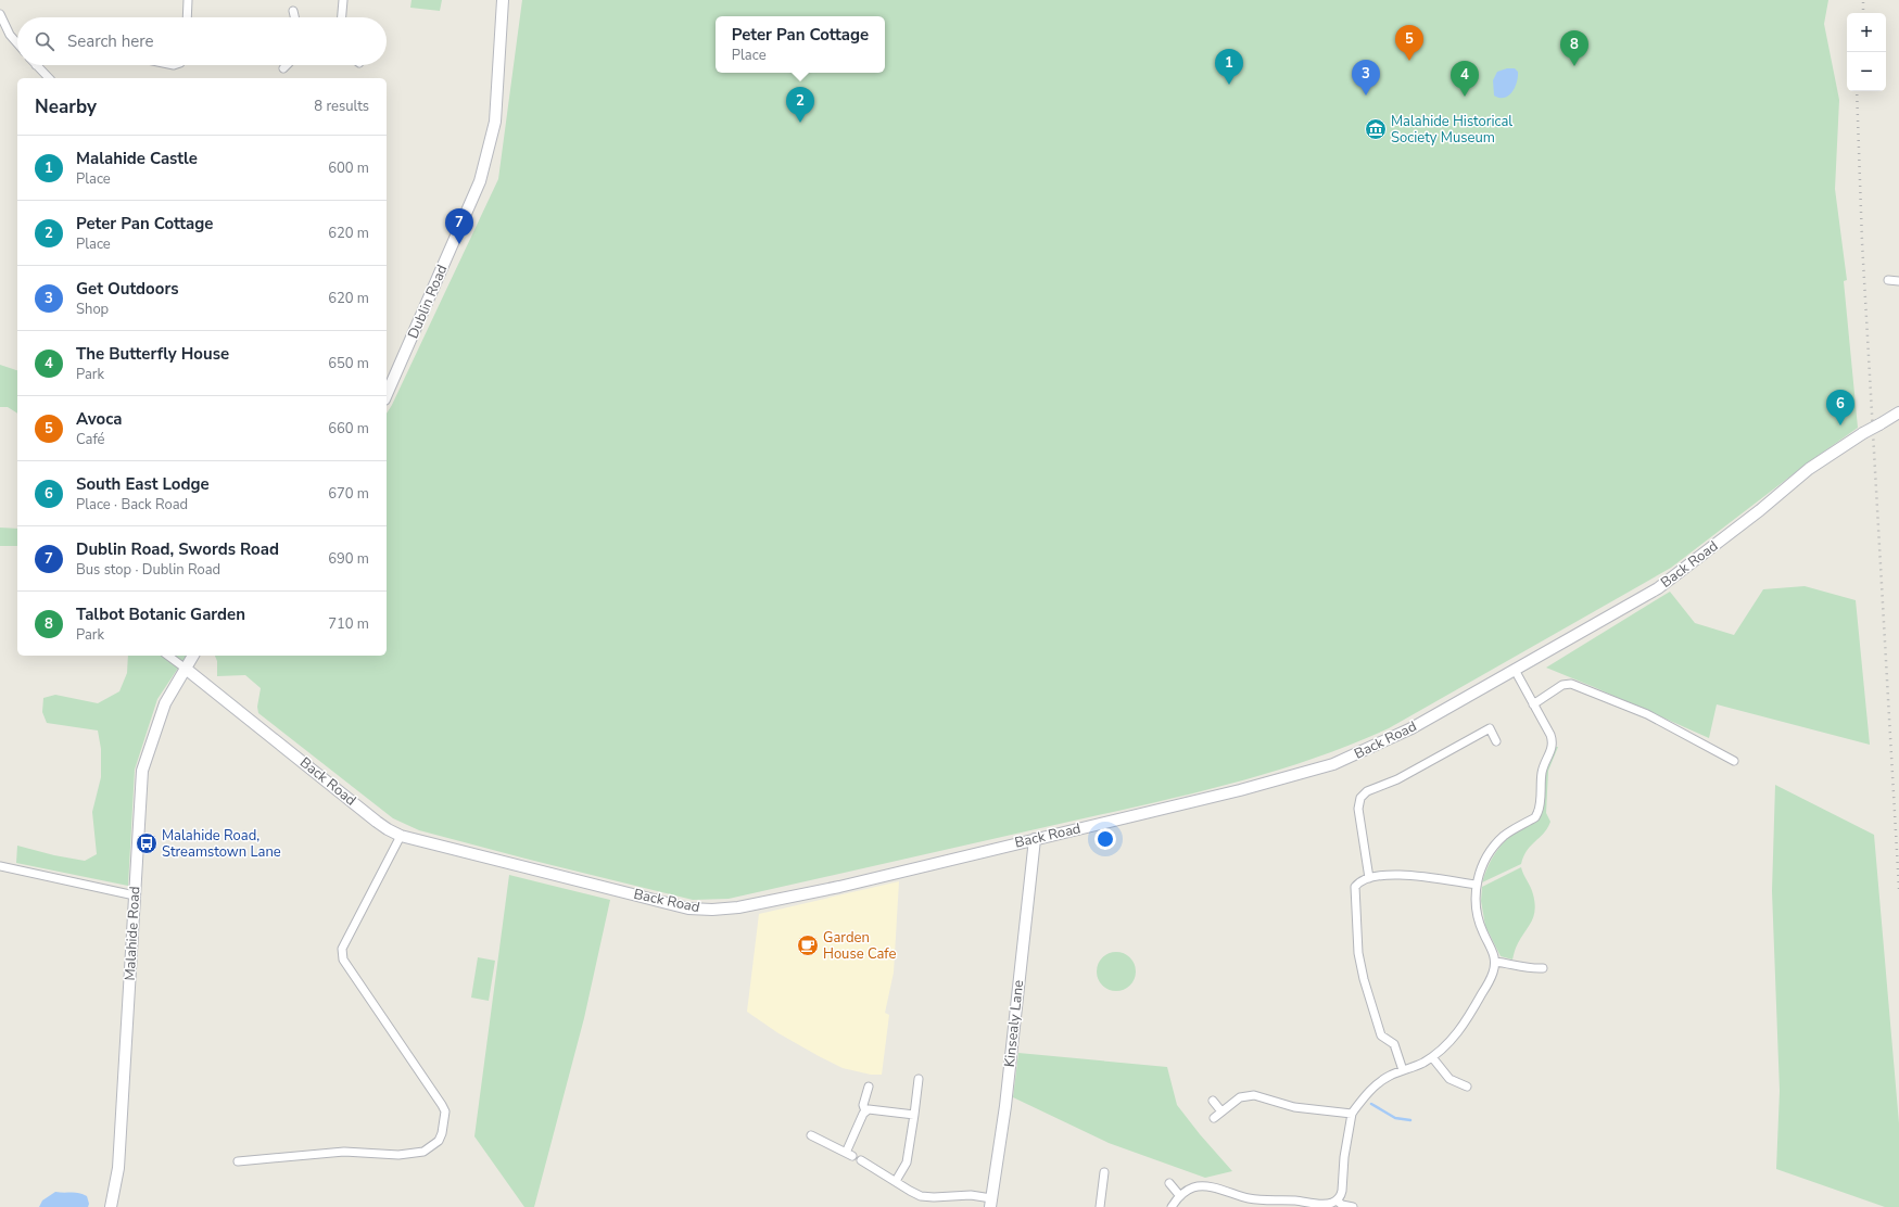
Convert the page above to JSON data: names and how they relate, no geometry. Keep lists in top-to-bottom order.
{
  "streets": {
    "street": [
      "Dublin Road",
      "Back Road",
      "Malahide Road",
      "Kinsealy Lane"
    ]
  },
  "crossings": [
    ["Back Road", "Malahide Road"],
    ["Back Road", "Kinsealy Lane"]
  ],
  "places": {
    "museum": ["Malahide Historical Society Museum"],
    "bus stop": ["Malahide Road, Streamstown Lane"],
    "cafe": ["Garden House Cafe"]
  },
  "page": {
    "map_buttons": ["+", "−"],
    "popup": ["Peter Pan Cottage", "Place"],
    "search": "Search here",
    "pins": [
      "5",
      "8",
      "1",
      "3",
      "4",
      "2",
      "7",
      "6"
    ],
    "heading": ["Nearby", "8 results"],
    "list": [
      {
        "mark": "1",
        "name": "Malahide Castle",
        "note": "Place",
        "value": "600 m"
      },
      {
        "mark": "2",
        "name": "Peter Pan Cottage",
        "note": "Place",
        "value": "620 m"
      },
      {
        "mark": "3",
        "name": "Get Outdoors",
        "note": "Shop",
        "value": "620 m"
      },
      {
        "mark": "4",
        "name": "The Butterfly House",
        "note": "Park",
        "value": "650 m"
      },
      {
        "mark": "5",
        "name": "Avoca",
        "note": "Café",
        "value": "660 m"
      },
      {
        "mark": "6",
        "name": "South East Lodge",
        "note": "Place · Back Road",
        "value": "670 m"
      },
      {
        "mark": "7",
        "name": "Dublin Road, Swords Road",
        "note": "Bus stop · Dublin Road",
        "value": "690 m"
      },
      {
        "mark": "8",
        "name": "Talbot Botanic Garden",
        "note": "Park",
        "value": "710 m"
      }
    ]
  }
}
